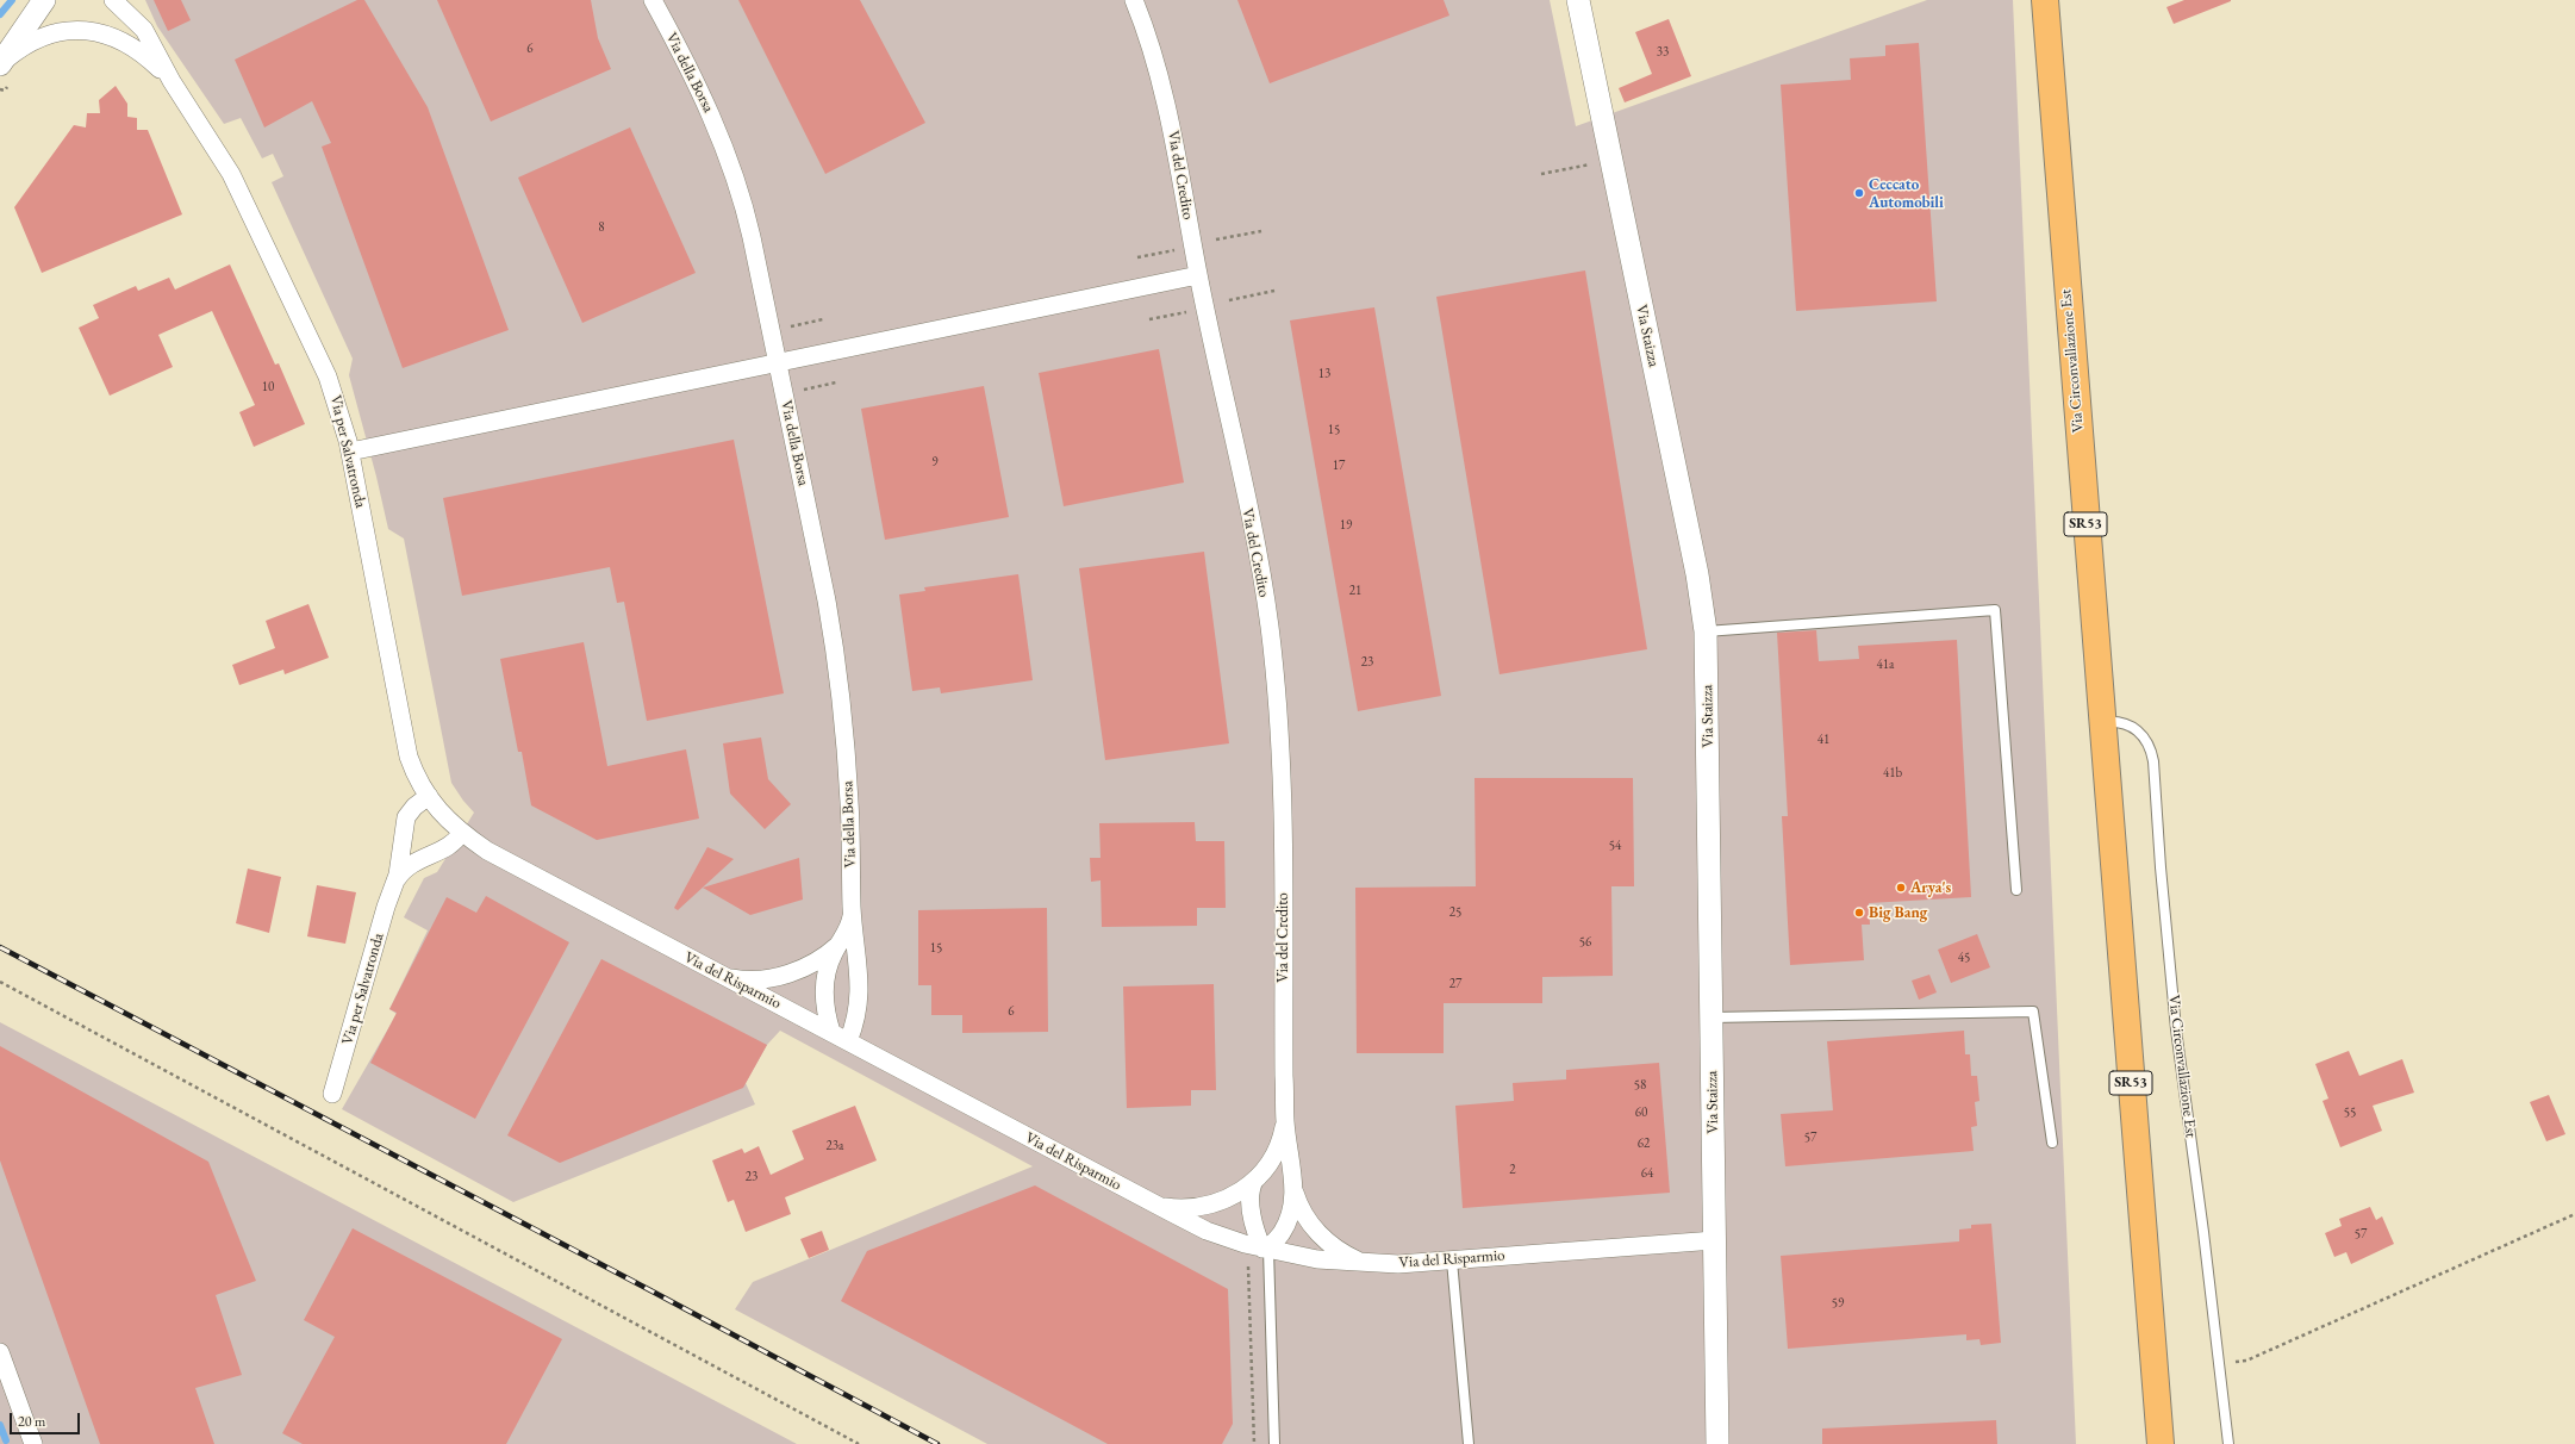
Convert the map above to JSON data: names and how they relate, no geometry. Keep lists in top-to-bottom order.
{
  "streets": {
    "main road": ["Via Circonvallazione Est", "SR53"],
    "street": [
      "Via della Borsa",
      "Via del Credito",
      "Via Staizza",
      "Via per Salvatronda",
      "Via del Risparmio"
    ]
  },
  "crossings": [
    ["Via della Borsa", "Via del Risparmio"],
    ["Via del Credito", "Via del Risparmio"],
    ["Via Staizza", "Via del Risparmio"],
    ["Via per Salvatronda", "Via del Risparmio"]
  ],
  "places": ["Ceccato Automobili", "Arya's", "Big Bang"],
  "house_numbers": [
    "6",
    "33",
    "8",
    "13",
    "10",
    "15",
    "9",
    "17",
    "19",
    "21",
    "23",
    "41a",
    "41",
    "41b",
    "54",
    "25",
    "56",
    "15",
    "45",
    "27",
    "6",
    "58",
    "60",
    "55",
    "57",
    "62",
    "23a",
    "2",
    "64",
    "23",
    "57",
    "59"
  ],
  "scale_bar": "20 m"
}
